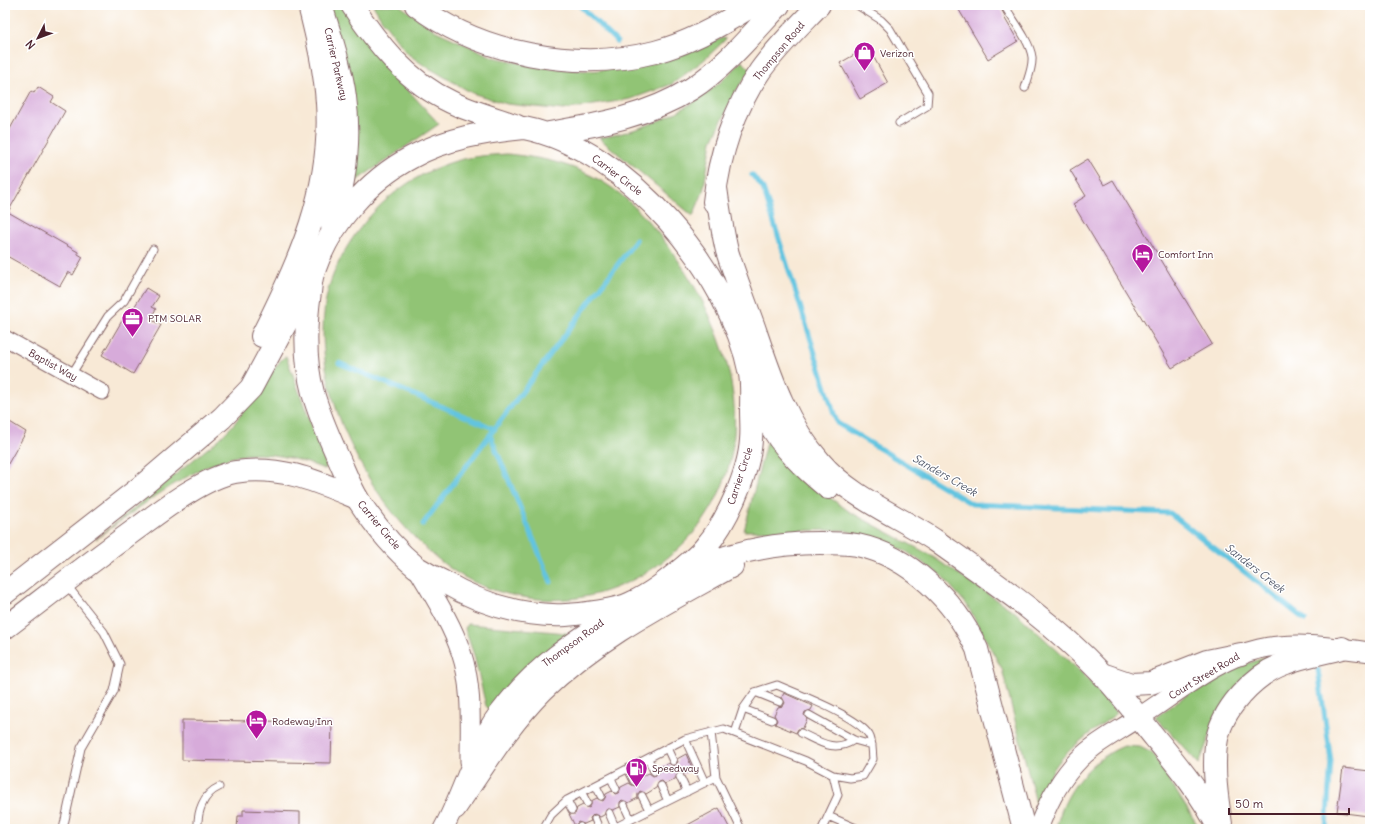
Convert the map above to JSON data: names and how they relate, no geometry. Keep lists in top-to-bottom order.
{
  "streets": {
    "main road": ["Thompson Road", "Carrier Parkway", "Carrier Circle"],
    "street": ["Baptist Way", "Court Street Road"]
  },
  "crossings": [
    ["Thompson Road", "Carrier Circle"],
    ["Carrier Parkway", "Carrier Circle"]
  ],
  "water": ["Sanders Creek"],
  "places": {
    "shop": ["Verizon"],
    "hotel": ["Comfort Inn", "Rodeway Inn"],
    "office": ["PTM SOLAR"],
    "fuel station": ["Speedway"]
  },
  "scale_bar": "50 m",
  "north": "bottom left"
}
